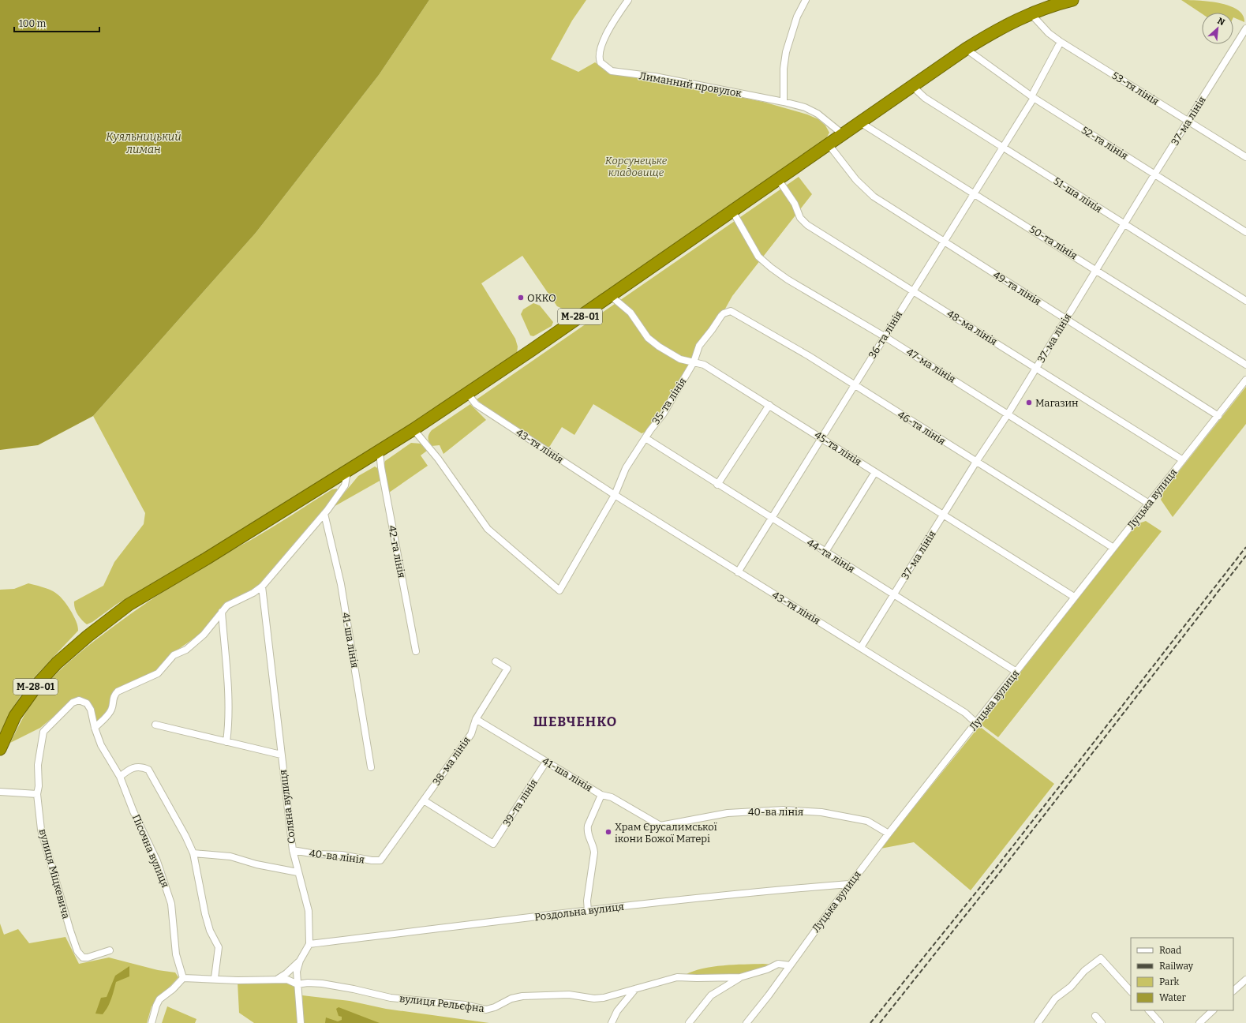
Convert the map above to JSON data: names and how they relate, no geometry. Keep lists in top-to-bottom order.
{
  "streets": {
    "highway": ["М-28-01"],
    "street": [
      "Лиманний провулок",
      "53-тя лінія",
      "37-ма лінія",
      "52-га лінія",
      "51-ша лінія",
      "50-та лінія",
      "49-та лінія",
      "48-ма лінія",
      "36-та лінія",
      "47-ма лінія",
      "35-та лінія",
      "46-та лінія",
      "43-тя лінія",
      "45-та лінія",
      "Луцька вулиця",
      "42-га лінія",
      "44-та лінія",
      "41-ша лінія",
      "38-ма лінія",
      "39-та лінія",
      "Соляна вулиця",
      "40-ва лінія",
      "Пісочна вулиця",
      "вулиця Міцкевича",
      "Роздольна вулиця",
      "вулиця Рельєфна"
    ]
  },
  "crossings": [
    ["Лиманний провулок", "М-28-01"],
    ["53-тя лінія", "37-ма лінія"],
    ["53-тя лінія", "М-28-01"],
    ["53-тя лінія", "36-та лінія"],
    ["37-ма лінія", "52-га лінія"],
    ["37-ма лінія", "51-ша лінія"],
    ["37-ма лінія", "50-та лінія"],
    ["37-ма лінія", "49-та лінія"],
    ["37-ма лінія", "48-ма лінія"],
    ["37-ма лінія", "47-ма лінія"],
    ["37-ма лінія", "46-та лінія"],
    ["37-ма лінія", "43-тя лінія"],
    ["37-ма лінія", "45-та лінія"],
    ["37-ма лінія", "44-та лінія"],
    ["52-га лінія", "М-28-01"],
    ["52-га лінія", "36-та лінія"],
    ["51-ша лінія", "М-28-01"],
    ["51-ша лінія", "36-та лінія"],
    ["50-та лінія", "М-28-01"],
    ["50-та лінія", "36-та лінія"],
    ["49-та лінія", "М-28-01"],
    ["49-та лінія", "36-та лінія"],
    ["49-та лінія", "Луцька вулиця"],
    ["М-28-01", "48-ма лінія"],
    ["М-28-01", "47-ма лінія"],
    ["М-28-01", "43-тя лінія"],
    ["М-28-01", "45-та лінія"],
    ["М-28-01", "42-га лінія"],
    ["48-ма лінія", "36-та лінія"],
    ["48-ма лінія", "Луцька вулиця"],
    ["36-та лінія", "47-ма лінія"],
    ["36-та лінія", "46-та лінія"],
    ["36-та лінія", "43-тя лінія"],
    ["36-та лінія", "45-та лінія"],
    ["36-та лінія", "44-та лінія"],
    ["47-ма лінія", "Луцька вулиця"],
    ["35-та лінія", "46-та лінія"],
    ["35-та лінія", "43-тя лінія"],
    ["35-та лінія", "45-та лінія"],
    ["35-та лінія", "44-та лінія"],
    ["46-та лінія", "Луцька вулиця"],
    ["43-тя лінія", "Луцька вулиця"],
    ["45-та лінія", "Луцька вулиця"],
    ["Луцька вулиця", "44-та лінія"],
    ["Луцька вулиця", "40-ва лінія"],
    ["Луцька вулиця", "Роздольна вулиця"],
    ["Луцька вулиця", "вулиця Рельєфна"],
    ["41-ша лінія", "38-ма лінія"],
    ["41-ша лінія", "39-та лінія"],
    ["41-ша лінія", "40-ва лінія"],
    ["38-ма лінія", "39-та лінія"],
    ["38-ма лінія", "40-ва лінія"],
    ["Соляна вулиця", "40-ва лінія"],
    ["Соляна вулиця", "Роздольна вулиця"],
    ["Пісочна вулиця", "вулиця Міцкевича"],
    ["Пісочна вулиця", "вулиця Рельєфна"]
  ],
  "districts": ["ШЕВЧЕНКО"],
  "water": ["Куяльницький лиман"],
  "parks": ["Корсунецьке кладовище"],
  "places": ["ОККО", "Магазин", "Храм Єрусалимської ікони Божої Матері"],
  "legend": [
    "Road",
    "Railway",
    "Park",
    "Water"
  ],
  "scale_bar": "100 m",
  "north": "top right"
}
